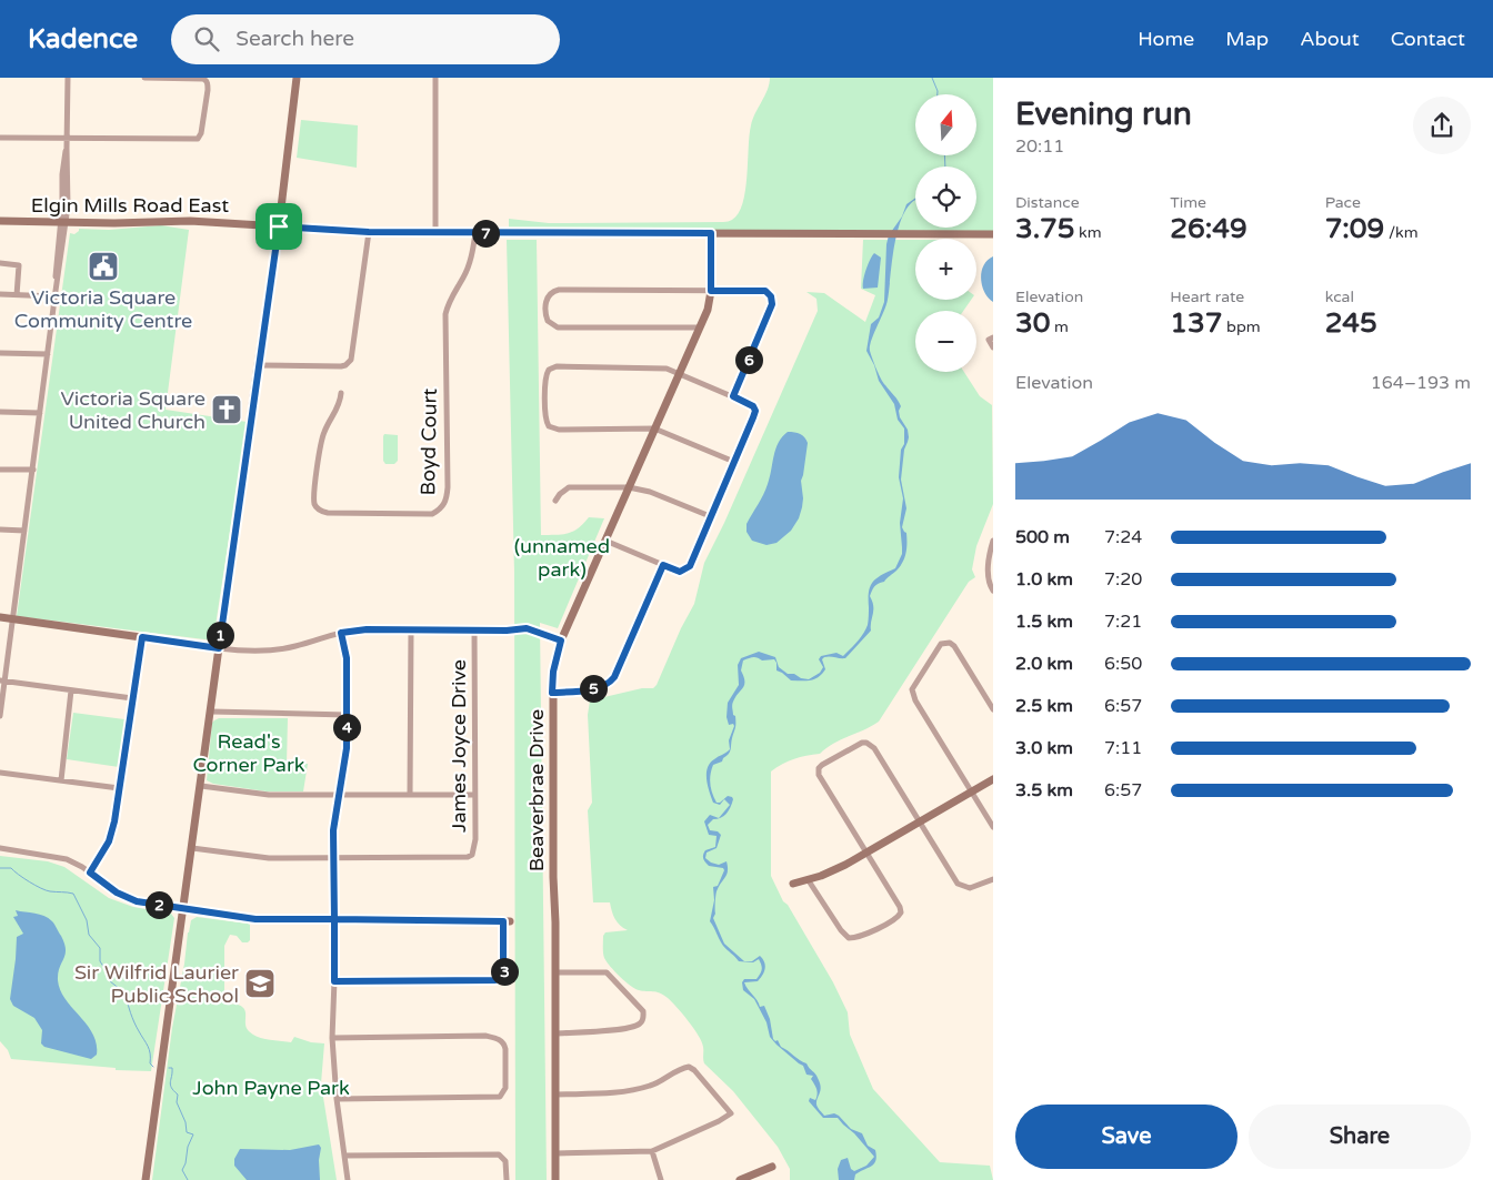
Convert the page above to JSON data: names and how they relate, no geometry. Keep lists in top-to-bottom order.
{
  "streets": {
    "street": [
      "Elgin Mills Road East",
      "Boyd Court",
      "James Joyce Drive",
      "Beaverbrae Drive"
    ]
  },
  "crossings": [
    ["Elgin Mills Road East", "Boyd Court"],
    ["Elgin Mills Road East", "Beaverbrae Drive"]
  ],
  "parks": ["(unnamed park)", "Read's Corner Park", "John Payne Park"],
  "places": {
    "public building": ["Victoria Square Community Centre"],
    "church": ["Victoria Square United Church"],
    "school or university": ["Sir Wilfrid Laurier Public School"]
  },
  "north": "top",
  "page": {
    "header": "Kadence",
    "search": "Search here",
    "nav": [
      "Home",
      "Map",
      "About",
      "Contact"
    ],
    "heading": ["Evening run", "20:11"],
    "map_buttons": ["+", "−"],
    "stats": [
      ["Distance", "3.75 km"],
      ["Time", "26:49"],
      ["Pace", "7:09 /km"],
      ["Elevation", "30 m"],
      ["Heart rate", "137 bpm"],
      ["kcal", "245"]
    ],
    "pins": [
      "7",
      "6",
      "1",
      "5",
      "4",
      "2",
      "3"
    ],
    "chart": ["Elevation", "164–193 m"],
    "list": [
      {
        "name": "500 m",
        "note": "7:24"
      },
      {
        "name": "1.0 km",
        "note": "7:20"
      },
      {
        "name": "1.5 km",
        "note": "7:21"
      },
      {
        "name": "2.0 km",
        "note": "6:50"
      },
      {
        "name": "2.5 km",
        "note": "6:57"
      },
      {
        "name": "3.0 km",
        "note": "7:11"
      },
      {
        "name": "3.5 km",
        "note": "6:57"
      }
    ],
    "buttons": ["Save", "Share"]
  }
}
